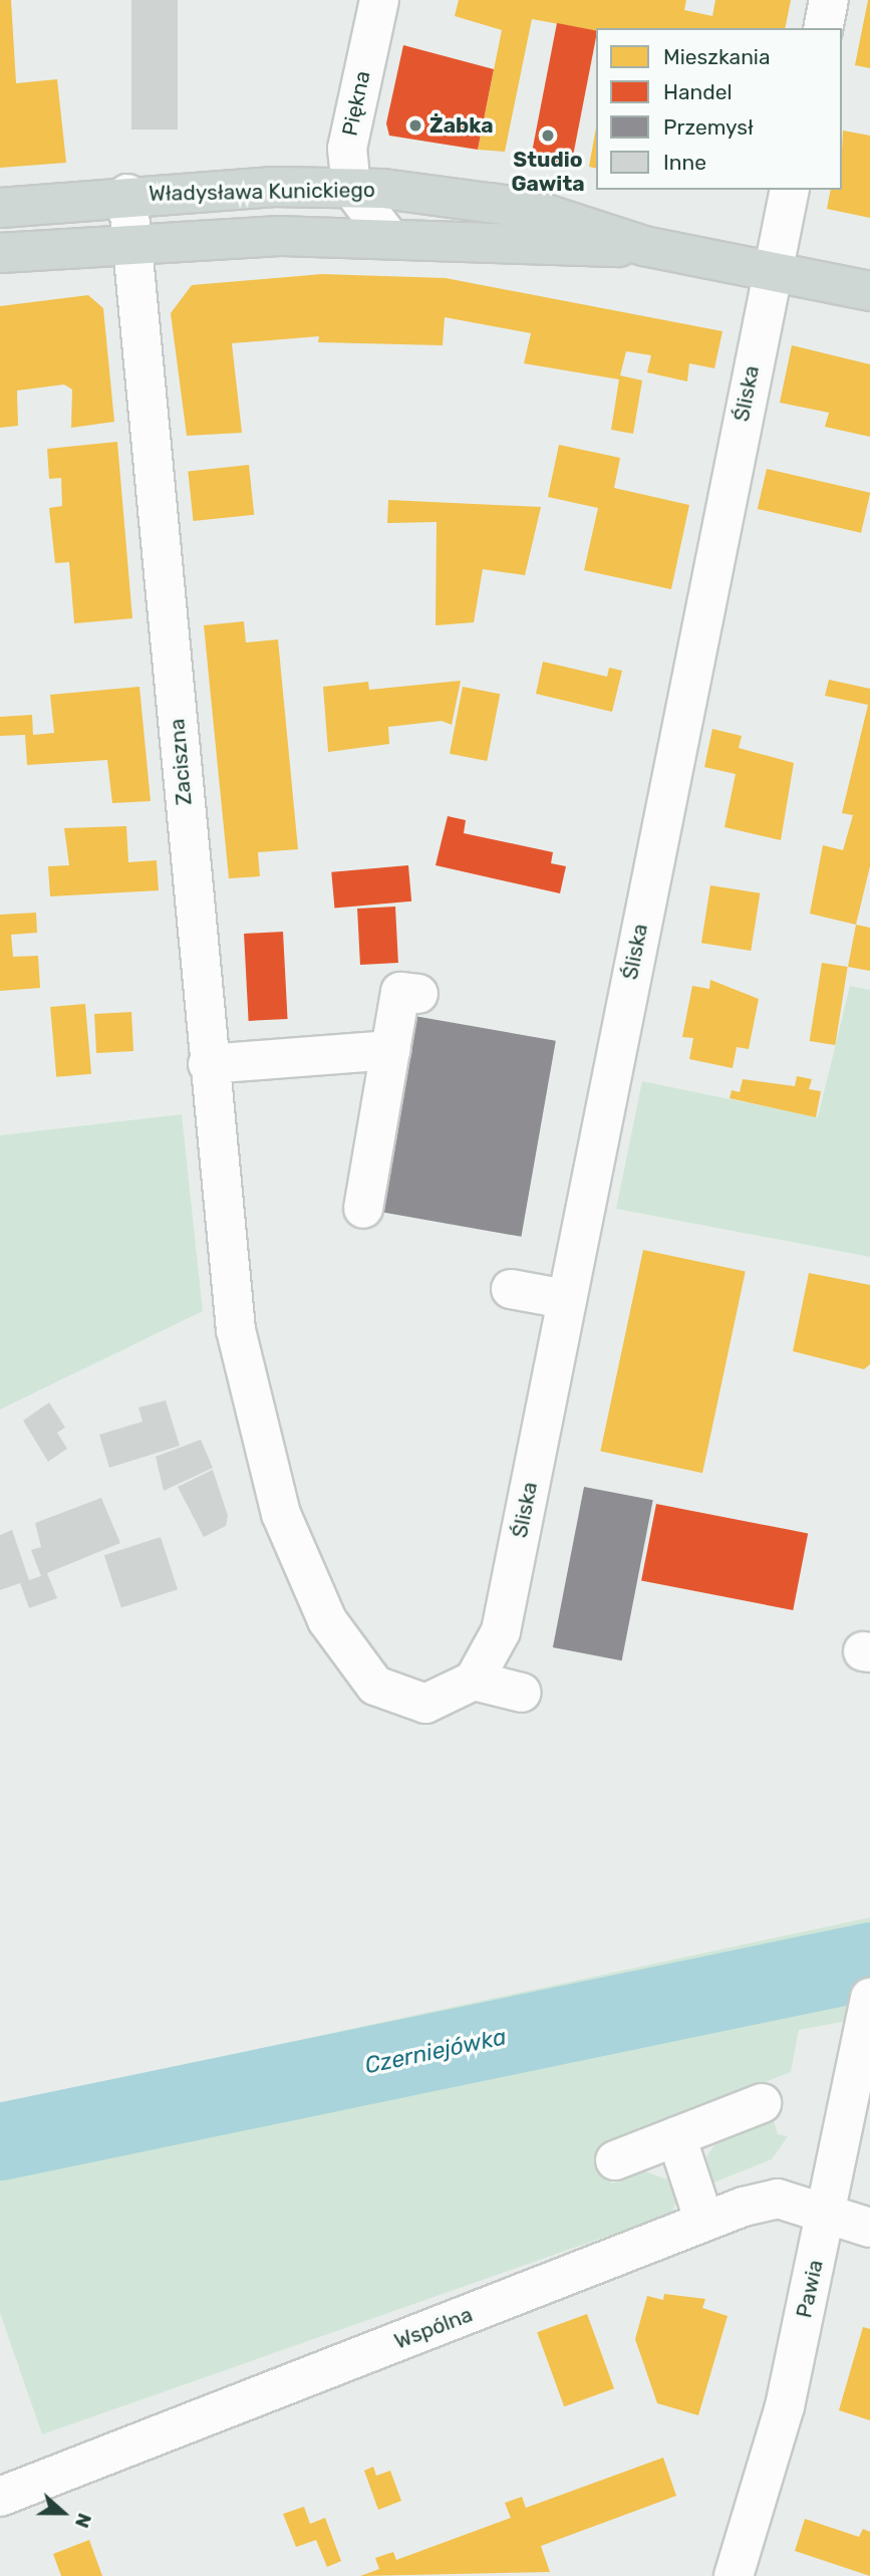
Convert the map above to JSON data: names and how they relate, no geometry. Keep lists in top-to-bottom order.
{
  "streets": {
    "main road": ["Władysława Kunickiego"],
    "street": [
      "Piękna",
      "Śliska",
      "Zaciszna",
      "Pawia",
      "Wspólna"
    ]
  },
  "crossings": [
    ["Piękna", "Władysława Kunickiego"],
    ["Władysława Kunickiego", "Śliska"],
    ["Władysława Kunickiego", "Zaciszna"],
    ["Śliska", "Zaciszna"],
    ["Pawia", "Wspólna"]
  ],
  "water": ["Czerniejówka"],
  "places": ["Żabka", "Studio Gawita"],
  "legend": [
    "Mieszkania",
    "Handel",
    "Przemysł",
    "Inne"
  ],
  "north": "right"
}
